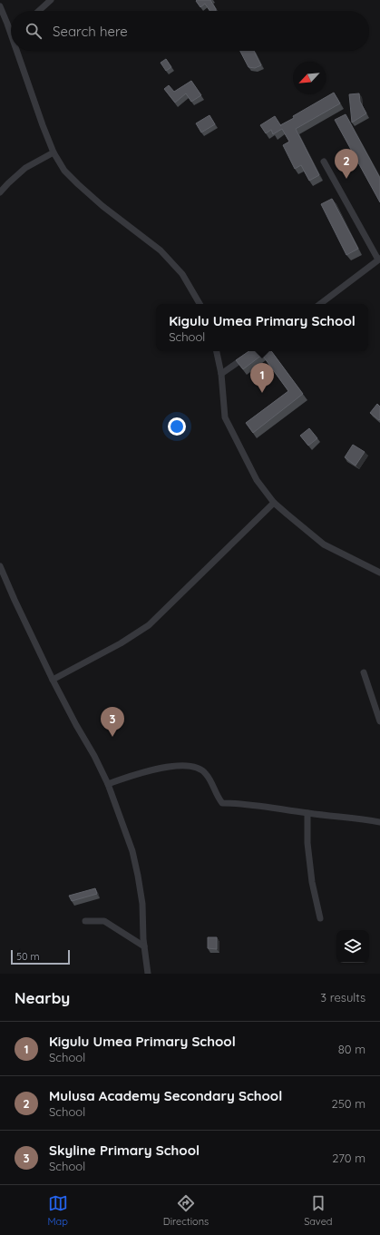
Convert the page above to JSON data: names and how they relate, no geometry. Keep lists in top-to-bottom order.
{
  "scale_bar": "50 m",
  "north": "bottom left",
  "page": {
    "search": "Search here",
    "pins": ["2", "1", "3"],
    "popup": ["Kigulu Umea Primary School", "School"],
    "scale": "50 m",
    "heading": ["Nearby", "3 results"],
    "list": [
      {
        "mark": "1",
        "name": "Kigulu Umea Primary School",
        "note": "School",
        "value": "80 m"
      },
      {
        "mark": "2",
        "name": "Mulusa Academy Secondary School",
        "note": "School",
        "value": "250 m"
      },
      {
        "mark": "3",
        "name": "Skyline Primary School",
        "note": "School",
        "value": "270 m"
      }
    ],
    "nav": ["Map", "Directions", "Saved"]
  }
}
